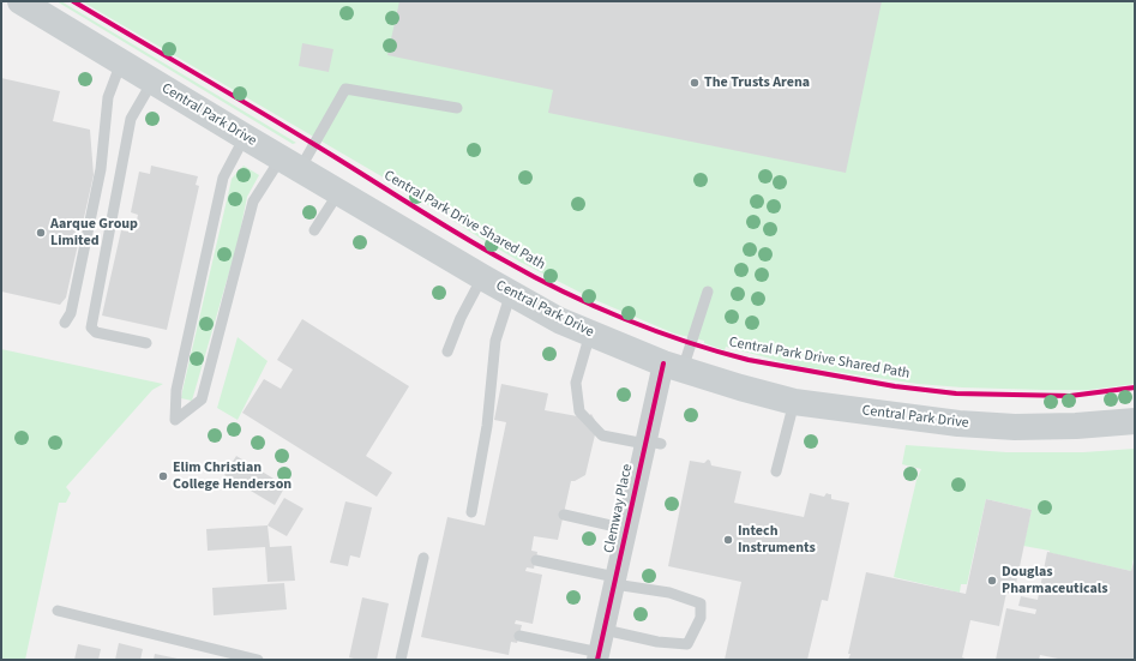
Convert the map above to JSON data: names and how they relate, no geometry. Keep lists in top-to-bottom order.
{
  "streets": {
    "main road": ["Central Park Drive"],
    "street": ["Clemway Place"],
    "cycle path": ["Central Park Drive Shared Path"]
  },
  "crossings": [
    ["Central Park Drive", "Clemway Place"]
  ],
  "places": [
    "The Trusts Arena",
    "Aarque Group Limited",
    "Elim Christian College Henderson",
    "Intech Instruments",
    "Douglas Pharmaceuticals"
  ]
}
